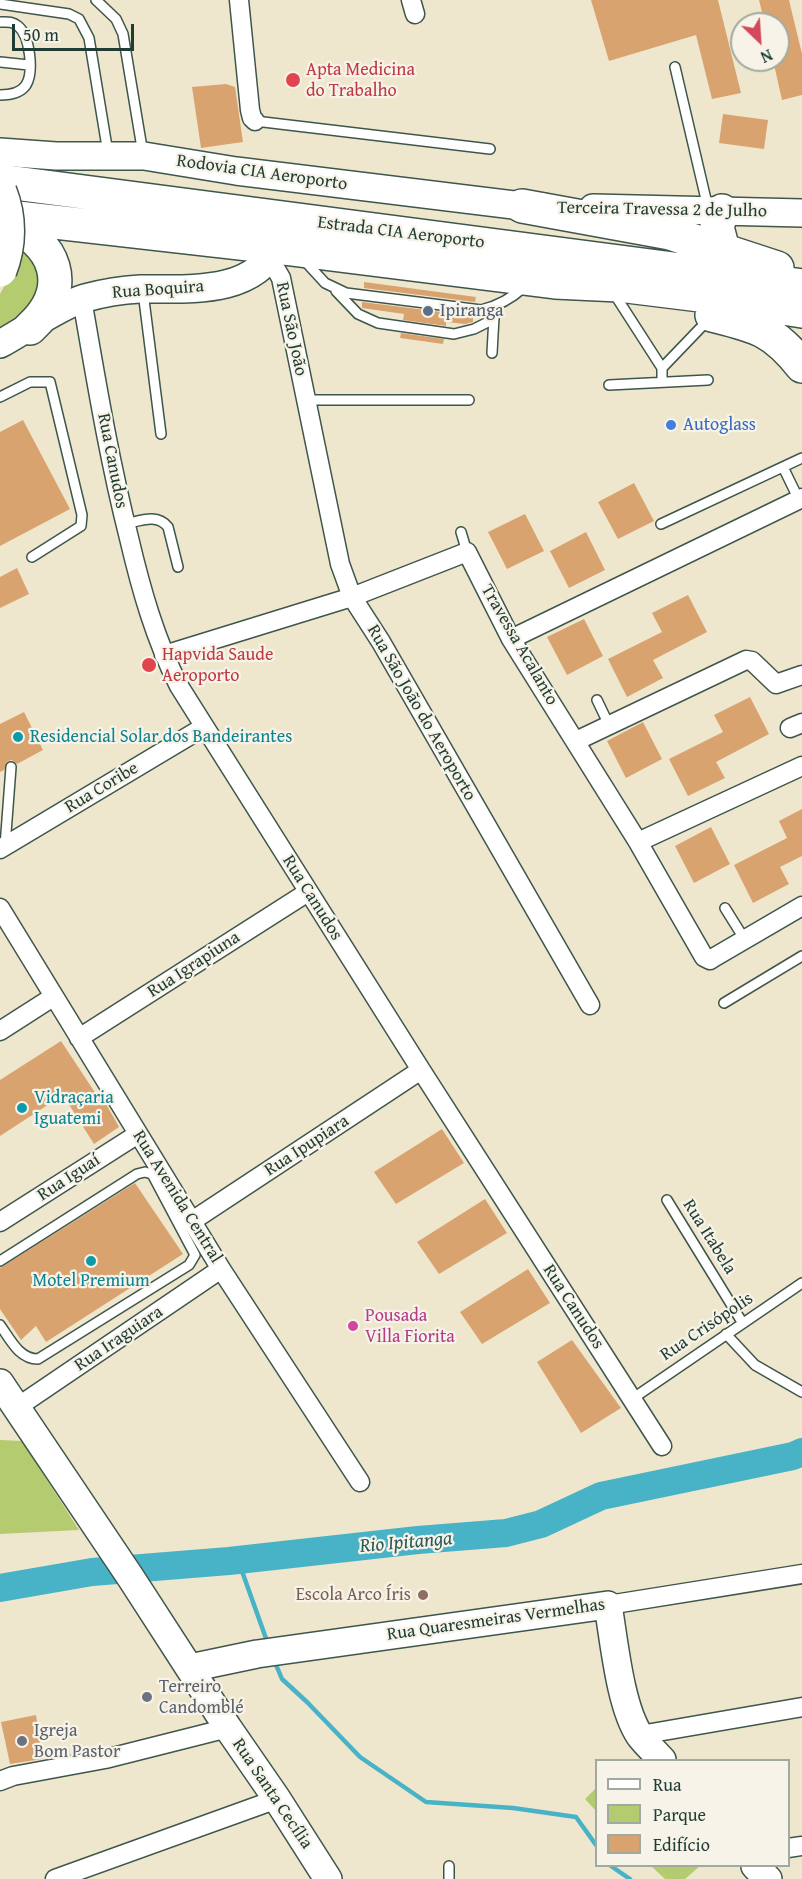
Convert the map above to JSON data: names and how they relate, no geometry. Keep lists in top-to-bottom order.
{
  "streets": {
    "highway": ["Estrada CIA Aeroporto"],
    "street": [
      "Rodovia CIA Aeroporto",
      "Terceira Travessa 2 de Julho",
      "Rua Boquira",
      "Rua São João",
      "Rua Canudos",
      "Travessa Acalanto",
      "Rua São João do Aeroporto",
      "Rua Coribe",
      "Rua Igrapiuna",
      "Rua Ipupiara",
      "Rua Iguaí",
      "Rua Avenida Central",
      "Rua Iraguiara",
      "Rua Quaresmeiras Vermelhas",
      "Rua Santa Cecília"
    ],
    "lane": ["Rua Itabela", "Rua Crisópolis"]
  },
  "crossings": [
    ["Rodovia CIA Aeroporto", "Terceira Travessa 2 de Julho"],
    ["Estrada CIA Aeroporto", "Rua Boquira"],
    ["Estrada CIA Aeroporto", "Rua São João"],
    ["Rua Boquira", "Rua São João"],
    ["Rua Boquira", "Rua Canudos"],
    ["Rua São João", "Rua São João do Aeroporto"],
    ["Rua Canudos", "Rua Coribe"],
    ["Rua Canudos", "Rua Igrapiuna"],
    ["Rua Canudos", "Rua Ipupiara"],
    ["Rua Canudos", "Rua Crisópolis"],
    ["Rua Igrapiuna", "Rua Avenida Central"],
    ["Rua Ipupiara", "Rua Avenida Central"],
    ["Rua Iguaí", "Rua Avenida Central"],
    ["Rua Avenida Central", "Rua Iraguiara"],
    ["Rua Itabela", "Rua Crisópolis"],
    ["Rua Iraguiara", "Rua Santa Cecília"],
    ["Rua Quaresmeiras Vermelhas", "Rua Santa Cecília"]
  ],
  "water": ["Rio Ipitanga"],
  "places": [
    "Apta Medicina do Trabalho",
    "Ipiranga",
    "Autoglass",
    "Hapvida Saude Aeroporto",
    "Residencial Solar dos Bandeirantes",
    "Vidraçaria Iguatemi",
    "Motel Premium",
    "Pousada Villa Fiorita",
    "Escola Arco Íris",
    "Terreiro Candomblé",
    "Igreja Bom Pastor"
  ],
  "legend": ["Rua", "Parque", "Edifício"],
  "scale_bar": "50 m",
  "north": "bottom right"
}
